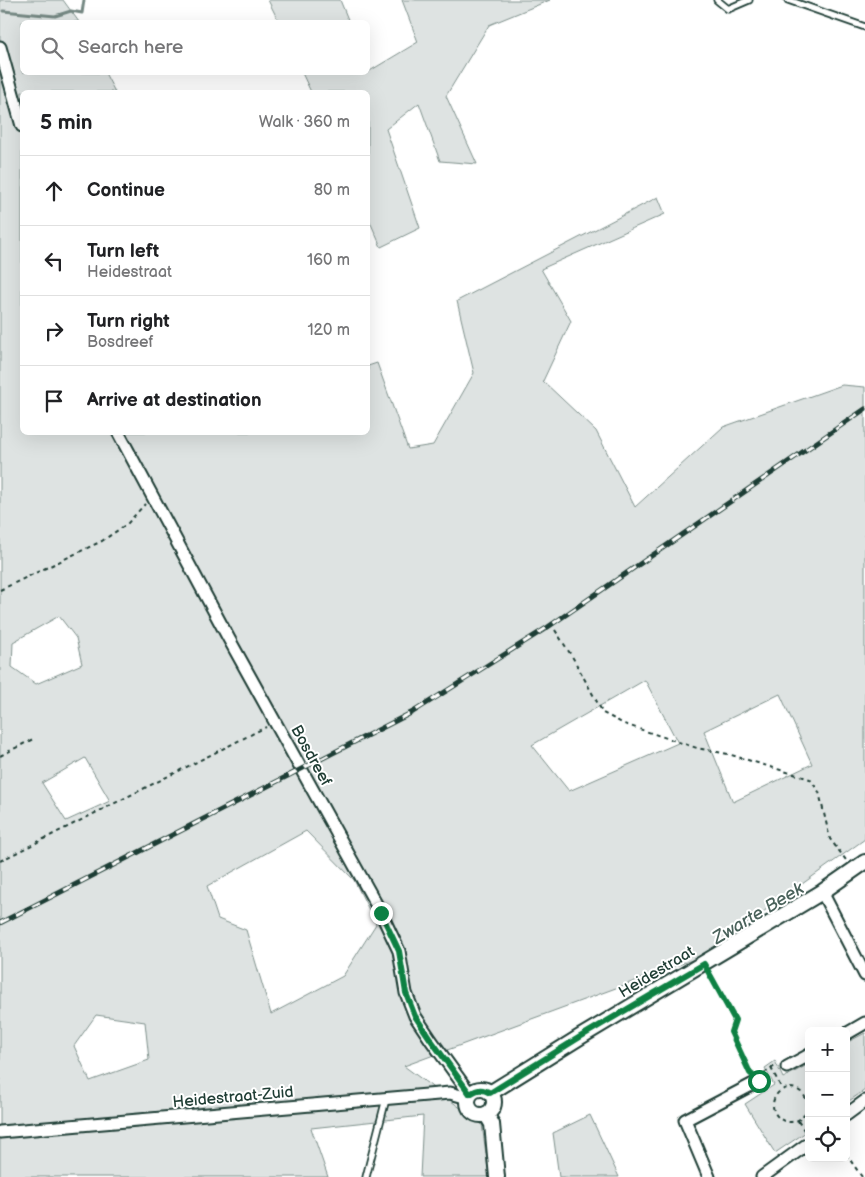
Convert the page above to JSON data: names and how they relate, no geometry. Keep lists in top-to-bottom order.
{
  "streets": {
    "street": ["Bosdreef", "Heidestraat", "Heidestraat-Zuid"]
  },
  "crossings": [
    ["Bosdreef", "Heidestraat"],
    ["Bosdreef", "Heidestraat-Zuid"],
    ["Heidestraat", "Heidestraat-Zuid"]
  ],
  "water": ["Zwarte Beek"],
  "page": {
    "search": "Search here",
    "heading": ["5 min", "Walk · 360 m"],
    "list": [
      ["Continue", "80 m"],
      ["Turn left", "Heidestraat", "160 m"],
      ["Turn right", "Bosdreef", "120 m"],
      "Arrive at destination"
    ],
    "map_buttons": ["+", "−"]
  }
}
